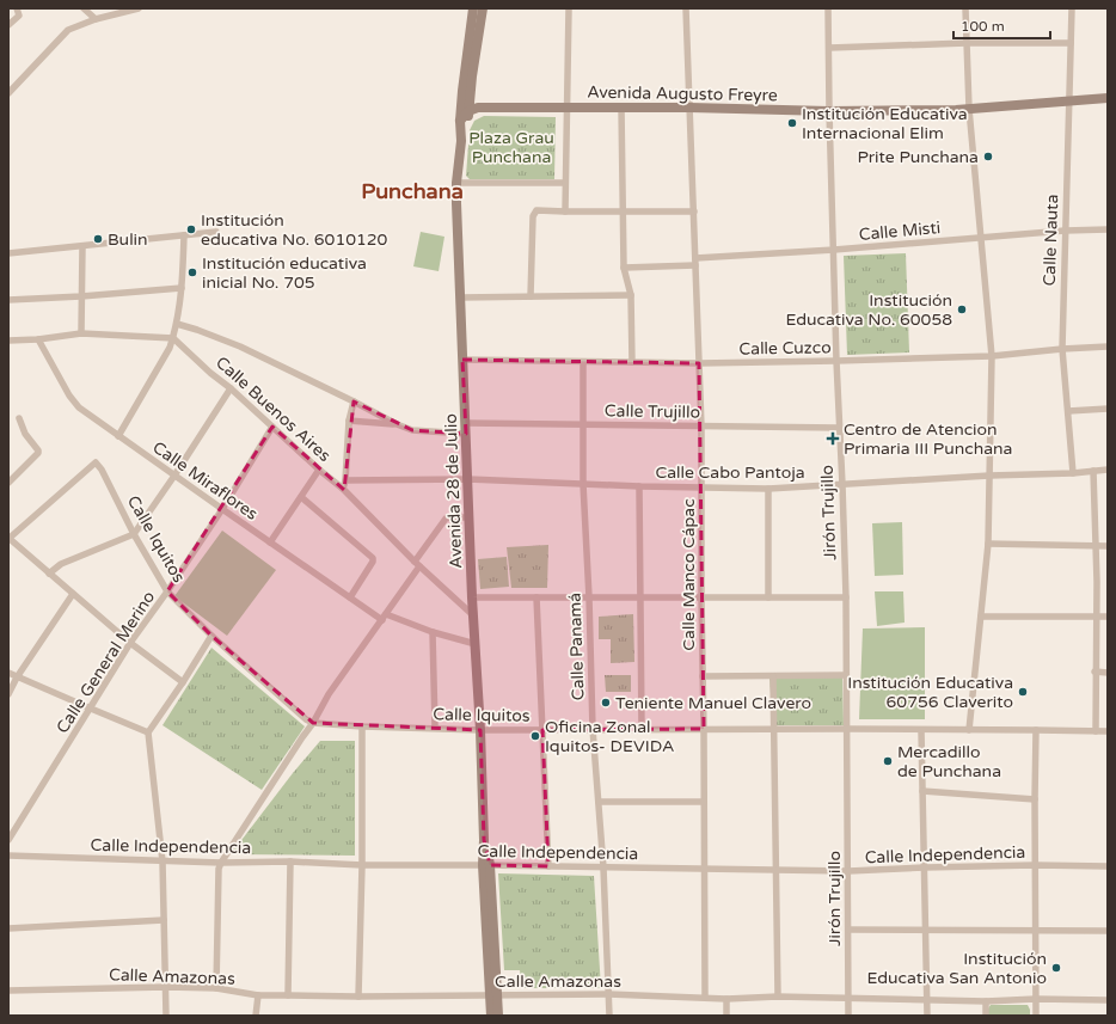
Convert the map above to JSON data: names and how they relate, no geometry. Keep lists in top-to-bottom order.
{
  "streets": {
    "main road": ["Avenida Augusto Freyre", "Avenida 28 de Julio"],
    "street": [
      "Calle Misti",
      "Calle Nauta",
      "Calle Cuzco",
      "Calle Buenos Aires",
      "Calle Trujillo",
      "Calle Cabo Pantoja",
      "Calle Miraflores",
      "Jirón Trujillo",
      "Calle Iquitos",
      "Calle Manco Cápac",
      "Calle Panamá",
      "Calle General Merino",
      "Calle Independencia",
      "Calle Amazonas"
    ]
  },
  "crossings": [
    ["Avenida Augusto Freyre", "Calle Nauta"],
    ["Avenida Augusto Freyre", "Avenida 28 de Julio"],
    ["Avenida Augusto Freyre", "Jirón Trujillo"],
    ["Avenida Augusto Freyre", "Calle Manco Cápac"],
    ["Calle Misti", "Calle Nauta"],
    ["Calle Misti", "Jirón Trujillo"],
    ["Calle Misti", "Calle Manco Cápac"],
    ["Calle Nauta", "Calle Cuzco"],
    ["Calle Nauta", "Calle Cabo Pantoja"],
    ["Calle Cuzco", "Avenida 28 de Julio"],
    ["Calle Cuzco", "Jirón Trujillo"],
    ["Calle Cuzco", "Calle Manco Cápac"],
    ["Calle Cuzco", "Calle Panamá"],
    ["Calle Buenos Aires", "Avenida 28 de Julio"],
    ["Calle Buenos Aires", "Calle General Merino"],
    ["Calle Trujillo", "Avenida 28 de Julio"],
    ["Calle Trujillo", "Jirón Trujillo"],
    ["Calle Trujillo", "Calle Manco Cápac"],
    ["Calle Trujillo", "Calle Panamá"],
    ["Calle Cabo Pantoja", "Avenida 28 de Julio"],
    ["Calle Cabo Pantoja", "Jirón Trujillo"],
    ["Calle Cabo Pantoja", "Calle Manco Cápac"],
    ["Calle Cabo Pantoja", "Calle Panamá"],
    ["Calle Miraflores", "Avenida 28 de Julio"],
    ["Calle Miraflores", "Calle General Merino"],
    ["Avenida 28 de Julio", "Calle Iquitos"],
    ["Avenida 28 de Julio", "Calle Independencia"],
    ["Avenida 28 de Julio", "Calle Amazonas"],
    ["Jirón Trujillo", "Calle Iquitos"],
    ["Jirón Trujillo", "Calle Independencia"],
    ["Jirón Trujillo", "Calle Amazonas"],
    ["Calle Iquitos", "Calle Manco Cápac"],
    ["Calle Iquitos", "Calle Panamá"],
    ["Calle Iquitos", "Calle General Merino"],
    ["Calle Manco Cápac", "Calle Independencia"],
    ["Calle Manco Cápac", "Calle Amazonas"],
    ["Calle Panamá", "Calle Independencia"],
    ["Calle Panamá", "Calle Amazonas"]
  ],
  "districts": ["Punchana"],
  "parks": ["Plaza Grau Punchana"],
  "places": {
    "other": [
      "Institución Educativa Internacional Elim",
      "Prite Punchana",
      "Institución educativa No. 6010120",
      "Bulin",
      "Institución educativa inicial No. 705",
      "Institución Educativa No. 60058",
      "Institución Educativa 60756 Claverito",
      "Teniente Manuel Clavero",
      "Oficina Zonal Iquitos- DEVIDA",
      "Mercadillo de Punchana",
      "Institución Educativa San Antonio"
    ],
    "health": ["Centro de Atencion Primaria III Punchana"]
  },
  "scale_bar": "100 m"
}
